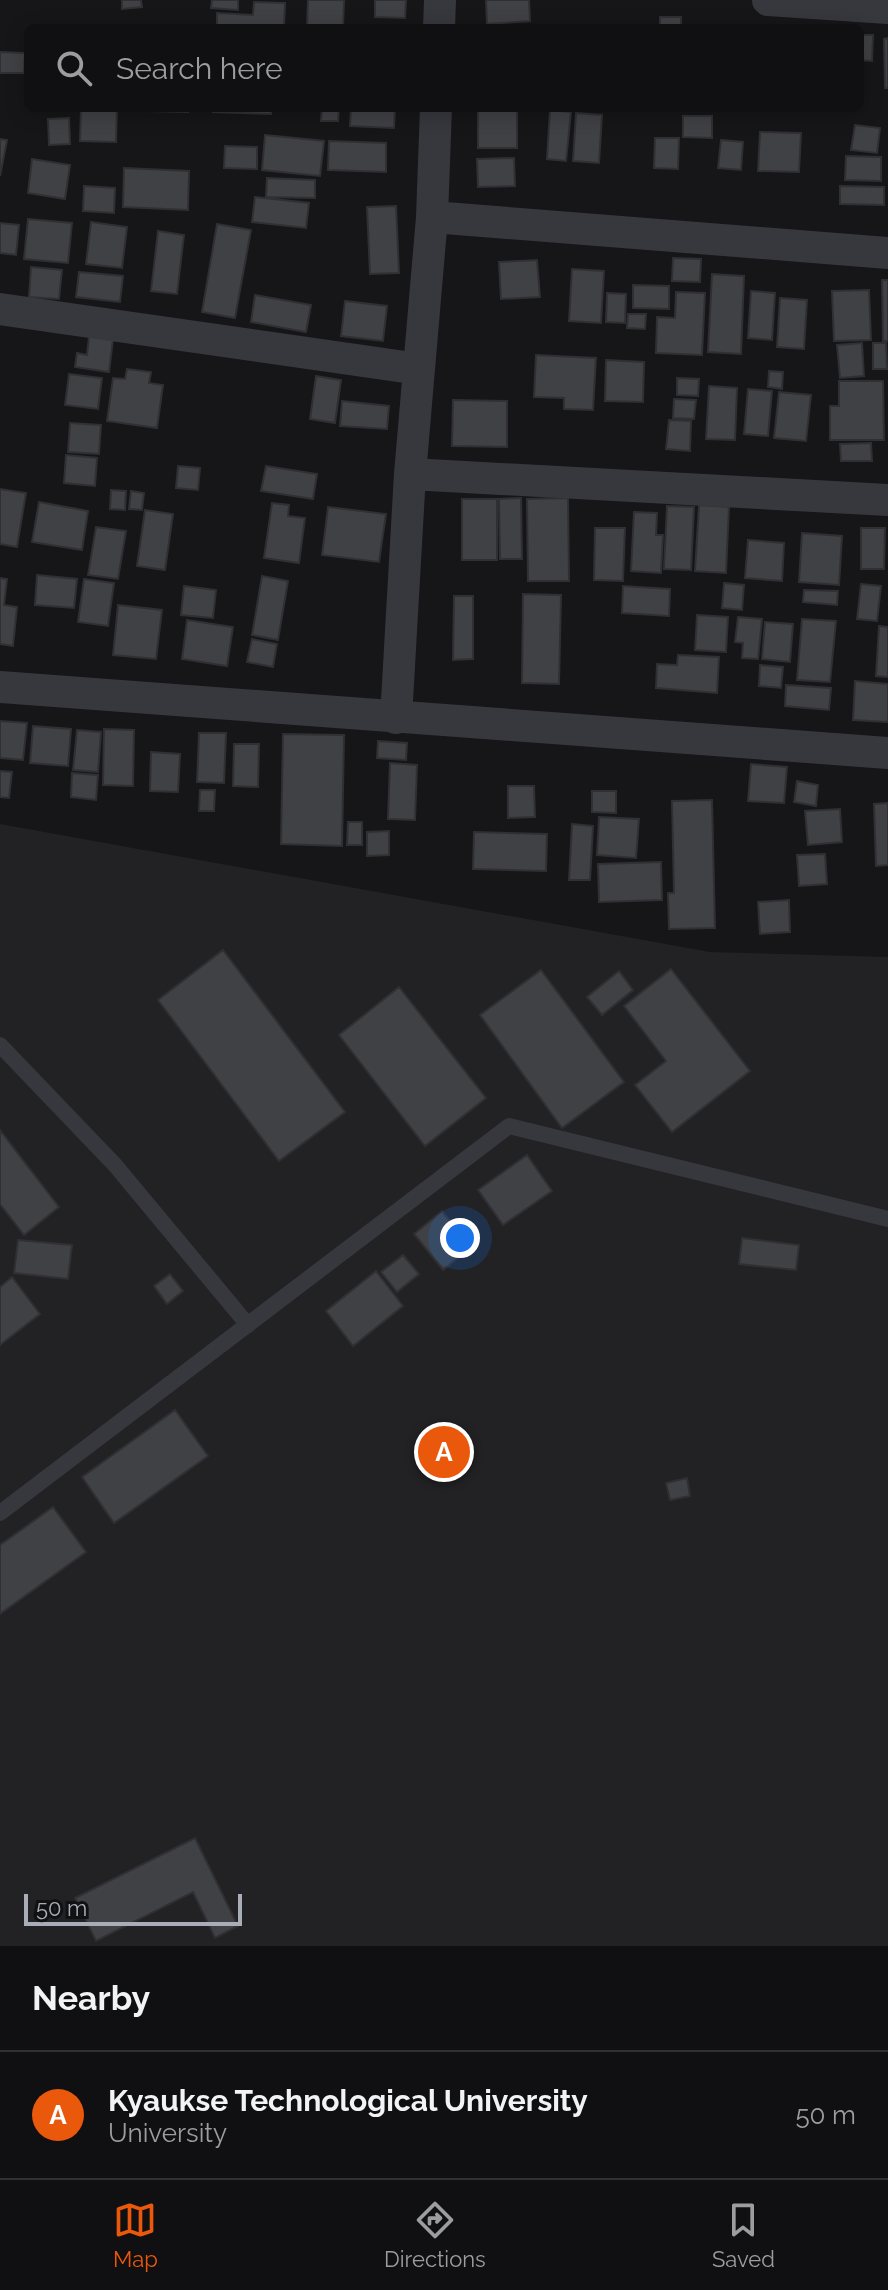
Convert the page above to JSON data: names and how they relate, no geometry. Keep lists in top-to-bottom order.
{
  "scale_bar": "50 m",
  "page": {
    "search": "Search here",
    "pins": "A",
    "scale": "50 m",
    "heading": "Nearby",
    "list": [
      {
        "mark": "A",
        "name": "Kyaukse Technological University",
        "note": "University",
        "value": "50 m"
      }
    ],
    "nav": ["Map", "Directions", "Saved"]
  }
}
